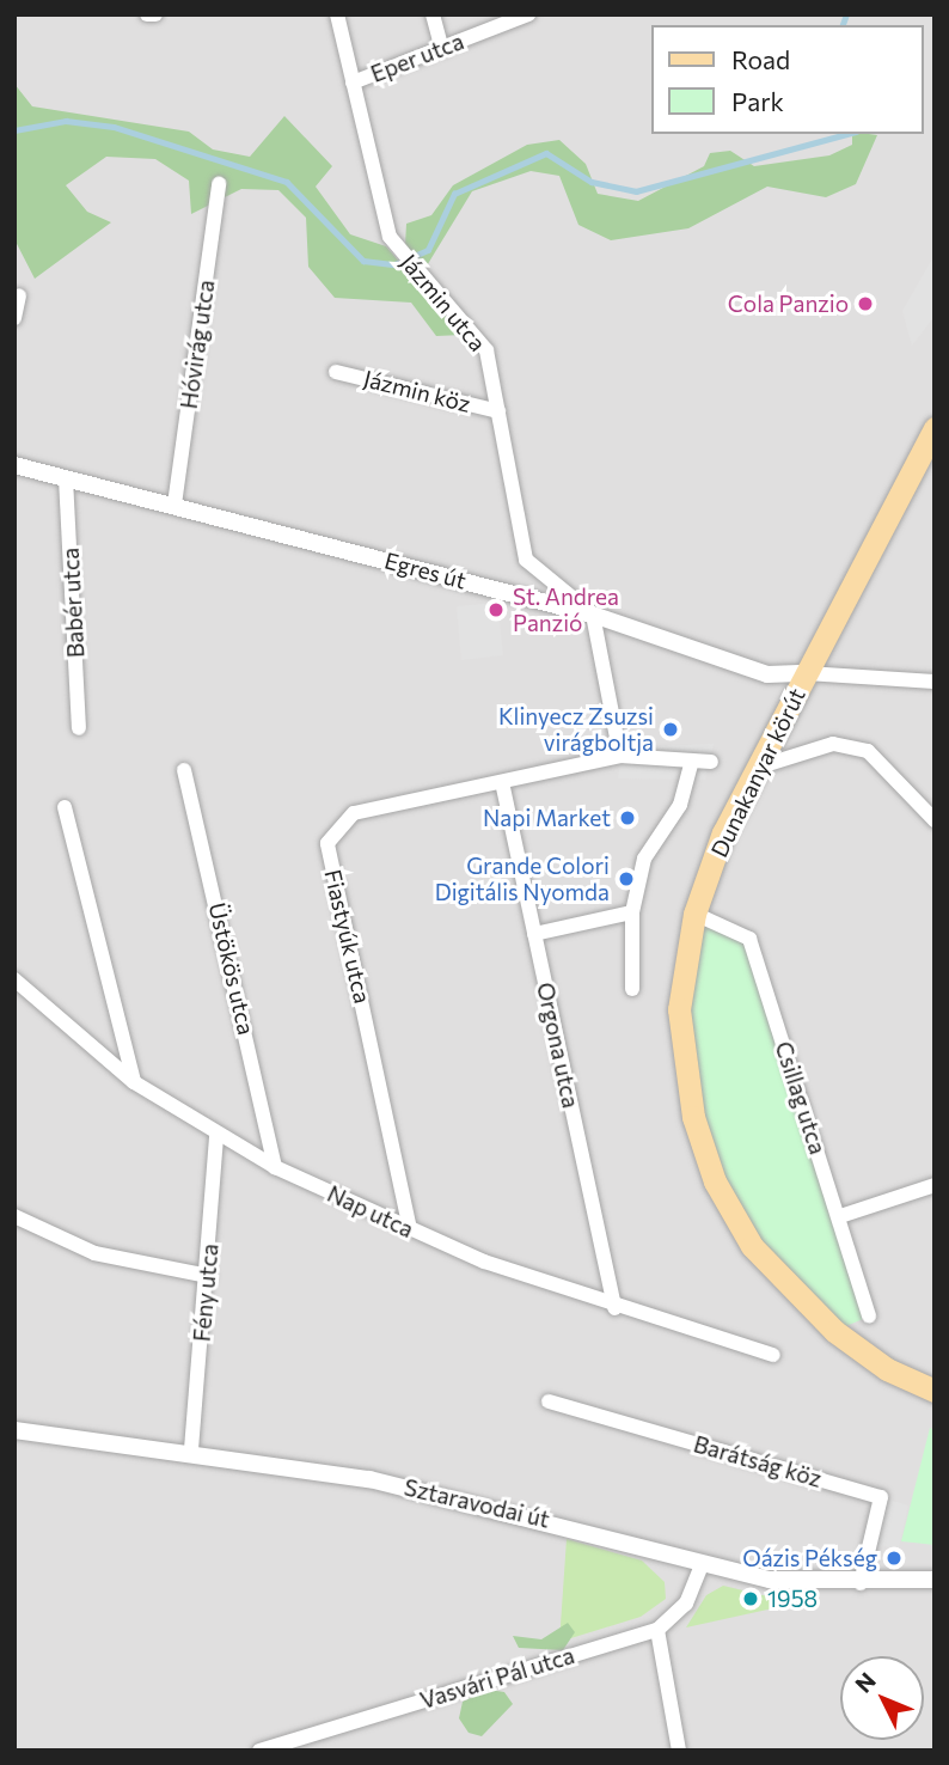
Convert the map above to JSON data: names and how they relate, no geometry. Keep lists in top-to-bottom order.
{
  "streets": {
    "main road": ["Dunakanyar körút"],
    "street": [
      "Eper utca",
      "Jázmin utca",
      "Hóvirág utca",
      "Jázmin köz",
      "Egres út",
      "Babér utca",
      "Fiastyúk utca",
      "Üstökös utca",
      "Orgona utca",
      "Csillag utca",
      "Nap utca",
      "Fény utca",
      "Barátság köz",
      "Sztaravodai út",
      "Vasvári Pál utca"
    ]
  },
  "crossings": [
    ["Eper utca", "Jázmin utca"],
    ["Jázmin utca", "Jázmin köz"],
    ["Jázmin utca", "Egres út"],
    ["Hóvirág utca", "Egres út"],
    ["Egres út", "Babér utca"],
    ["Egres út", "Dunakanyar körút"],
    ["Dunakanyar körút", "Csillag utca"],
    ["Fiastyúk utca", "Orgona utca"],
    ["Fiastyúk utca", "Nap utca"],
    ["Üstökös utca", "Nap utca"],
    ["Orgona utca", "Nap utca"],
    ["Nap utca", "Fény utca"],
    ["Fény utca", "Sztaravodai út"],
    ["Barátság köz", "Sztaravodai út"],
    ["Sztaravodai út", "Vasvári Pál utca"]
  ],
  "places": [
    "Cola Panzio",
    "St. Andrea Panzió",
    "Klinyecz Zsuzsi virágboltja",
    "Napi Market",
    "Grande Colori Digitális Nyomda",
    "Oázis Pékség",
    "1958"
  ],
  "legend": ["Road", "Park"],
  "north": "top left"
}
